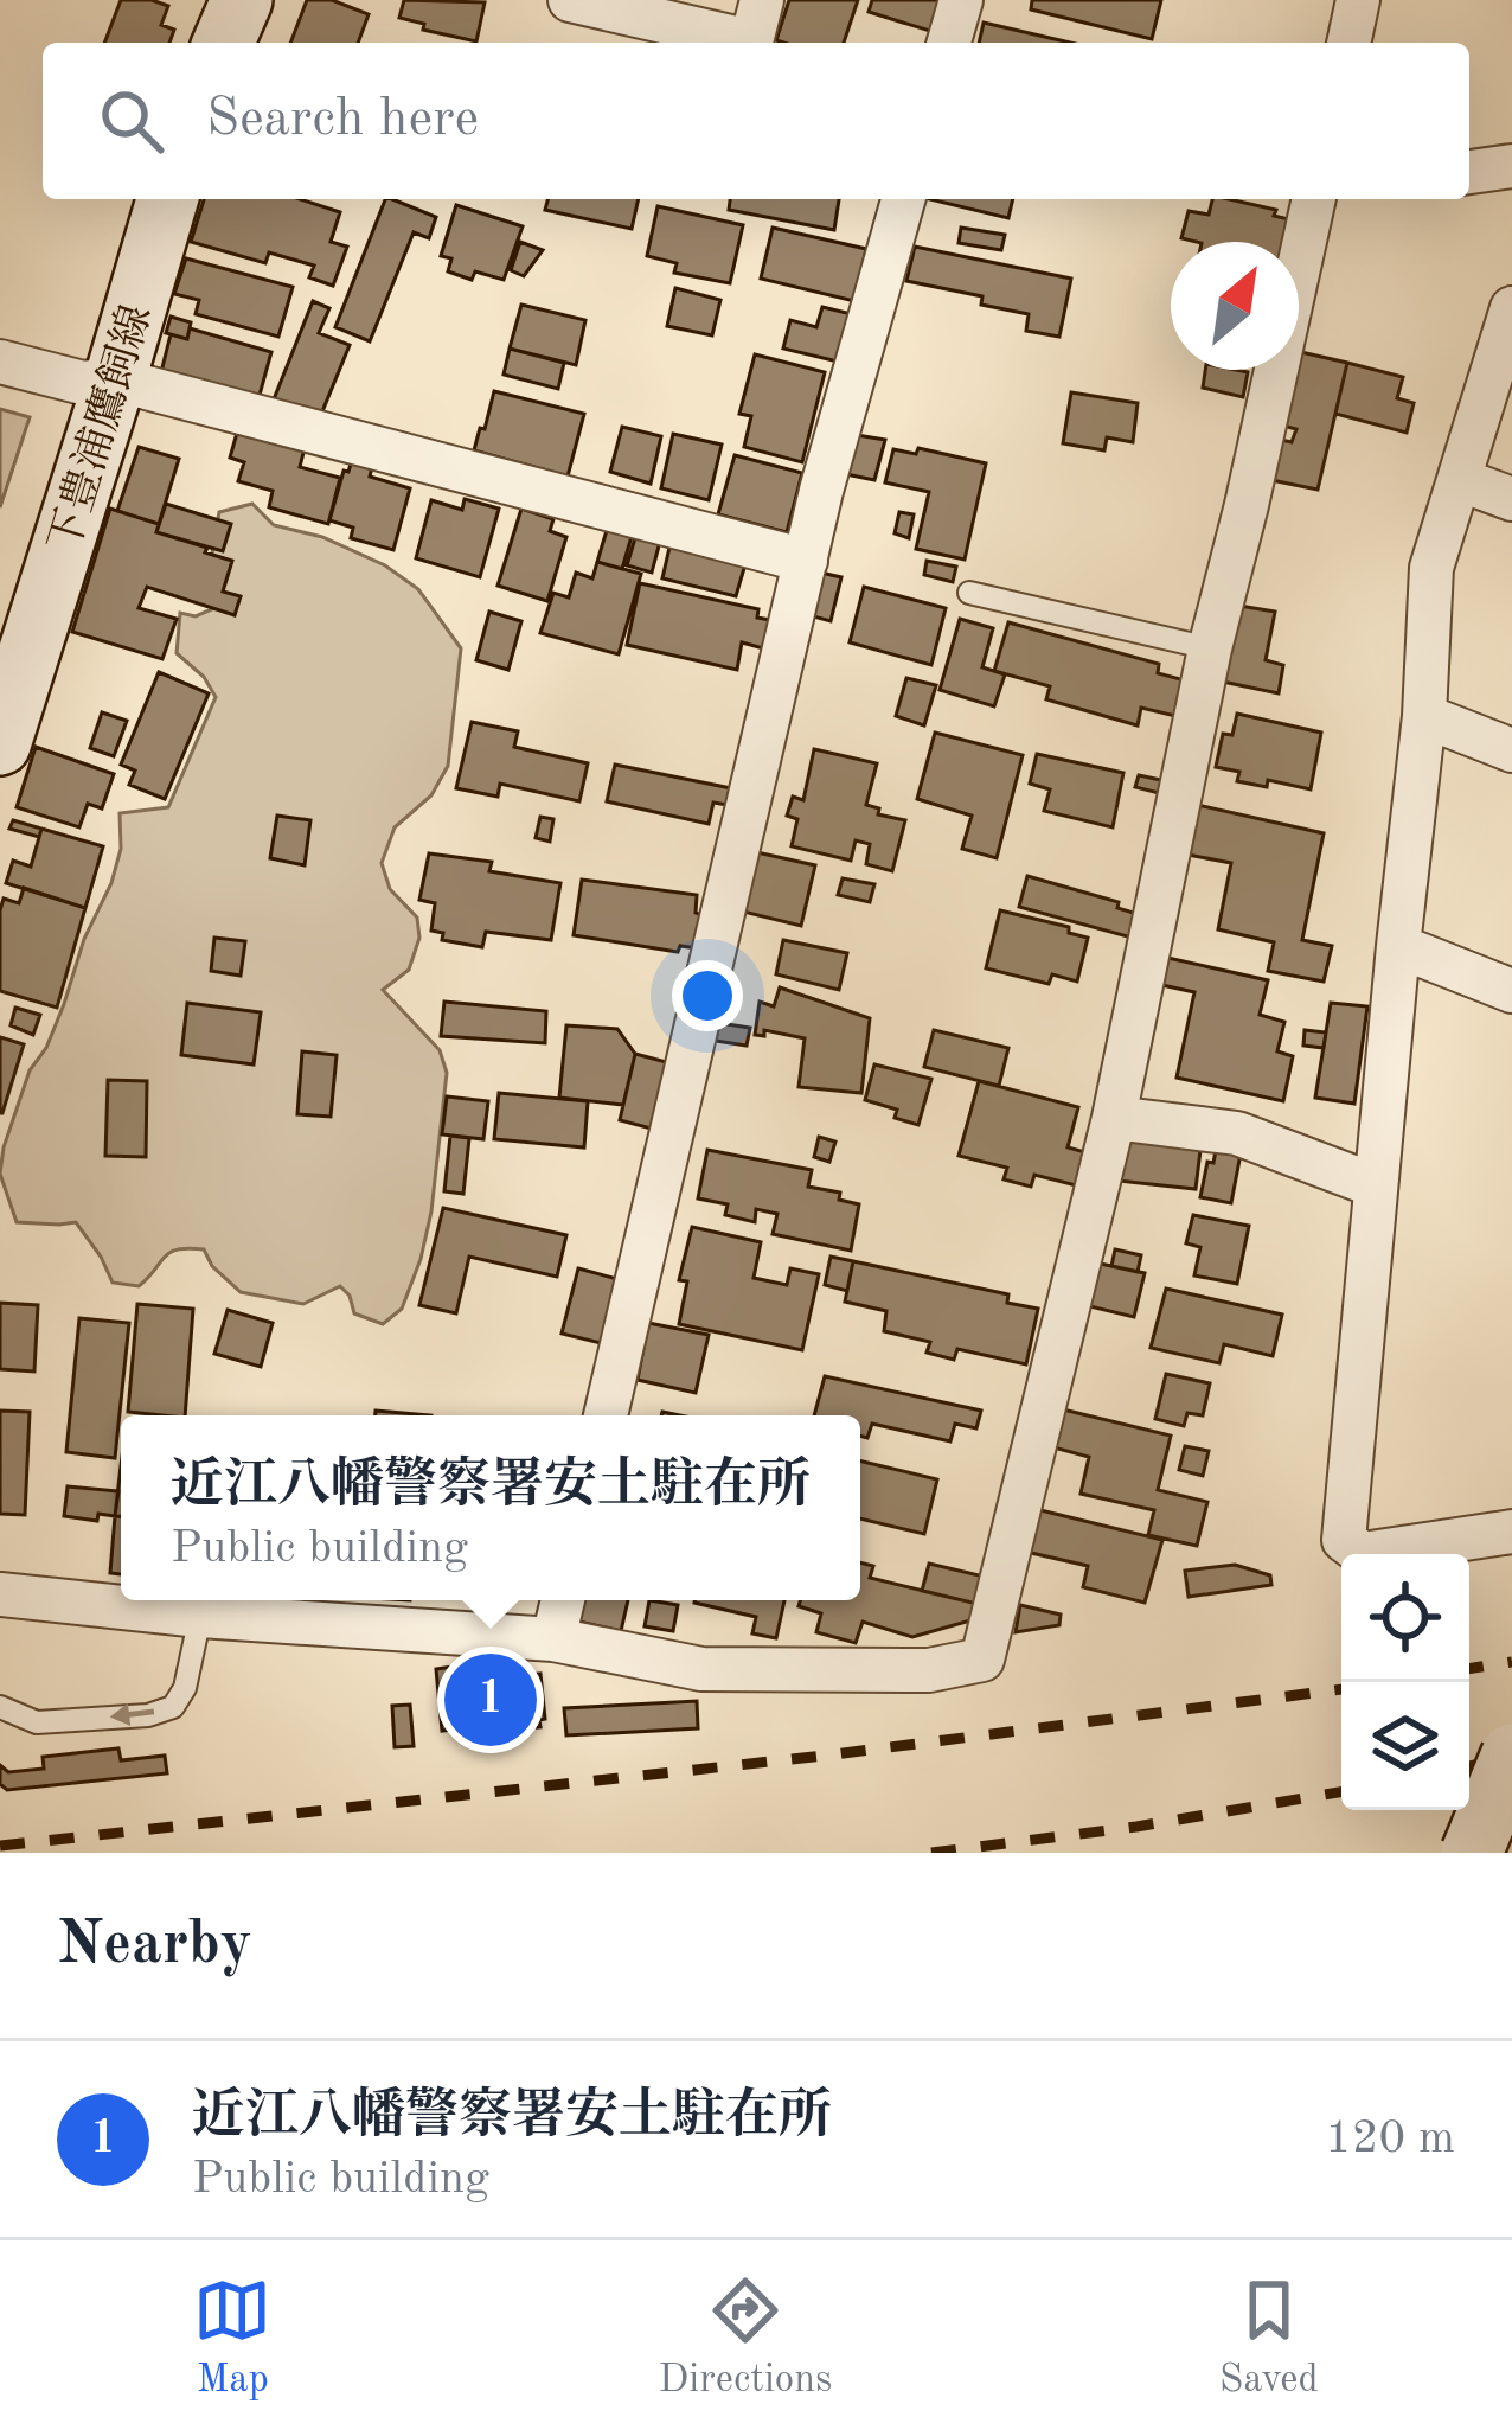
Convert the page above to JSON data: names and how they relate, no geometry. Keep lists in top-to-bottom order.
{
  "streets": {
    "main road": ["下豊浦鷹飼線"]
  },
  "north": "top right",
  "page": {
    "search": "Search here",
    "popup": ["近江八幡警察署安土駐在所", "Public building"],
    "pins": "1",
    "heading": "Nearby",
    "list": [
      {
        "mark": "1",
        "name": "近江八幡警察署安土駐在所",
        "note": "Public building",
        "value": "120 m"
      }
    ],
    "nav": ["Map", "Directions", "Saved"]
  }
}
